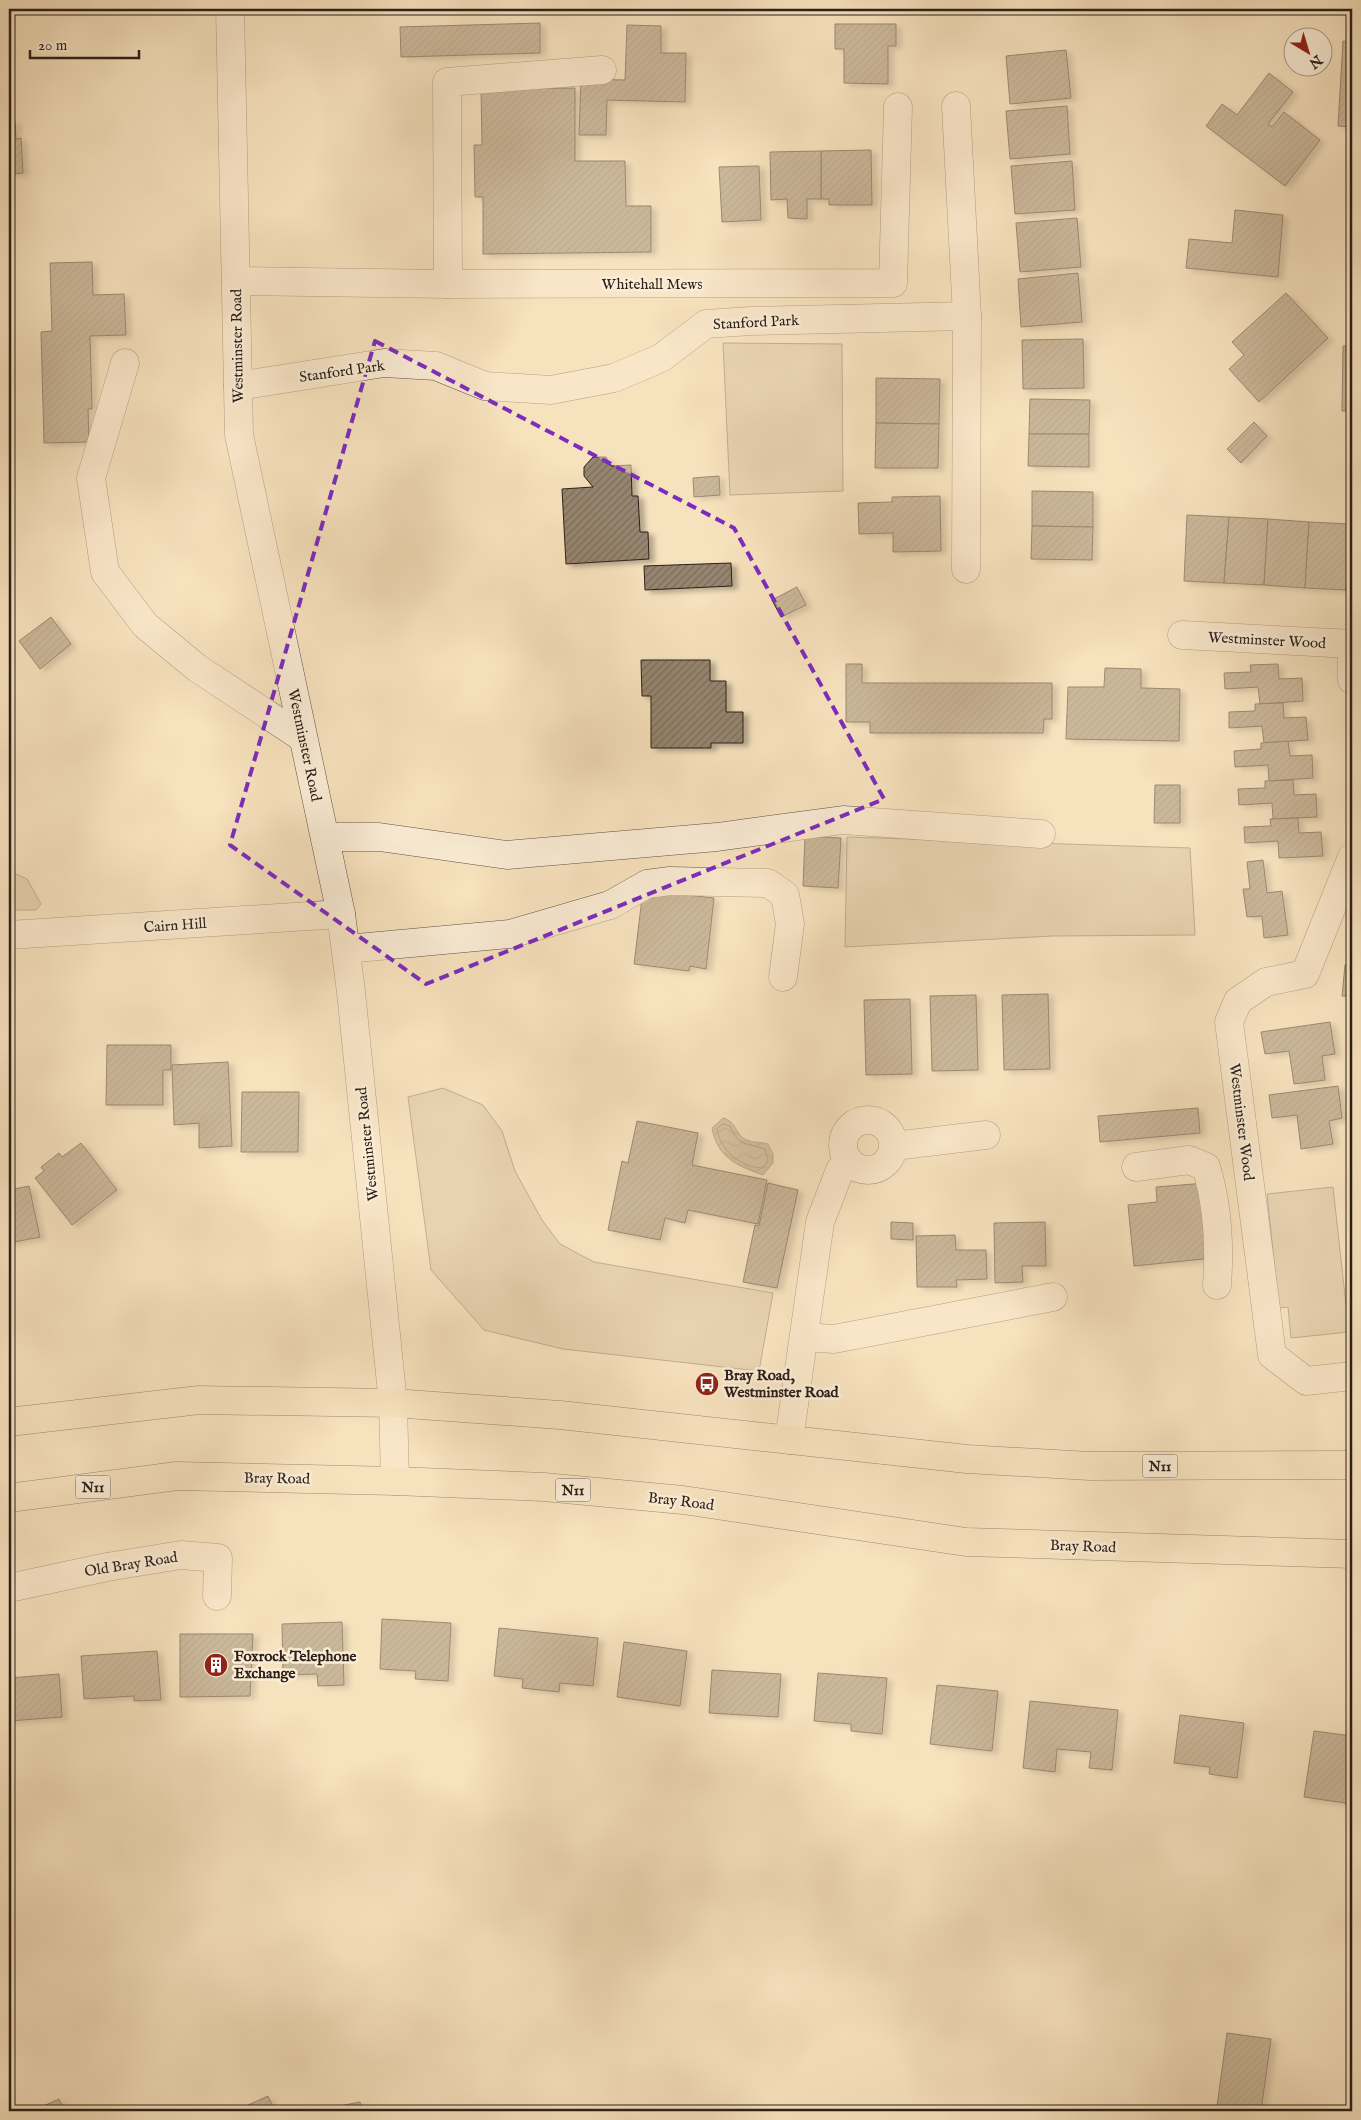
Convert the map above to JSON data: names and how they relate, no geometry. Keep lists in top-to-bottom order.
{
  "streets": {
    "highway": ["N11", "Bray Road"],
    "street": [
      "Whitehall Mews",
      "Stanford Park",
      "Westminster Road",
      "Westminster Wood",
      "Cairn Hill",
      "Old Bray Road"
    ]
  },
  "crossings": [
    ["Whitehall Mews", "Westminster Road"],
    ["Stanford Park", "Westminster Road"],
    ["Westminster Road", "Cairn Hill"],
    ["Westminster Road", "N11"],
    ["Westminster Road", "Bray Road"]
  ],
  "places": {
    "bus stop": ["Bray Road, Westminster Road"],
    "building": ["Foxrock Telephone Exchange"]
  },
  "scale_bar": "20 m",
  "north": "bottom right"
}
